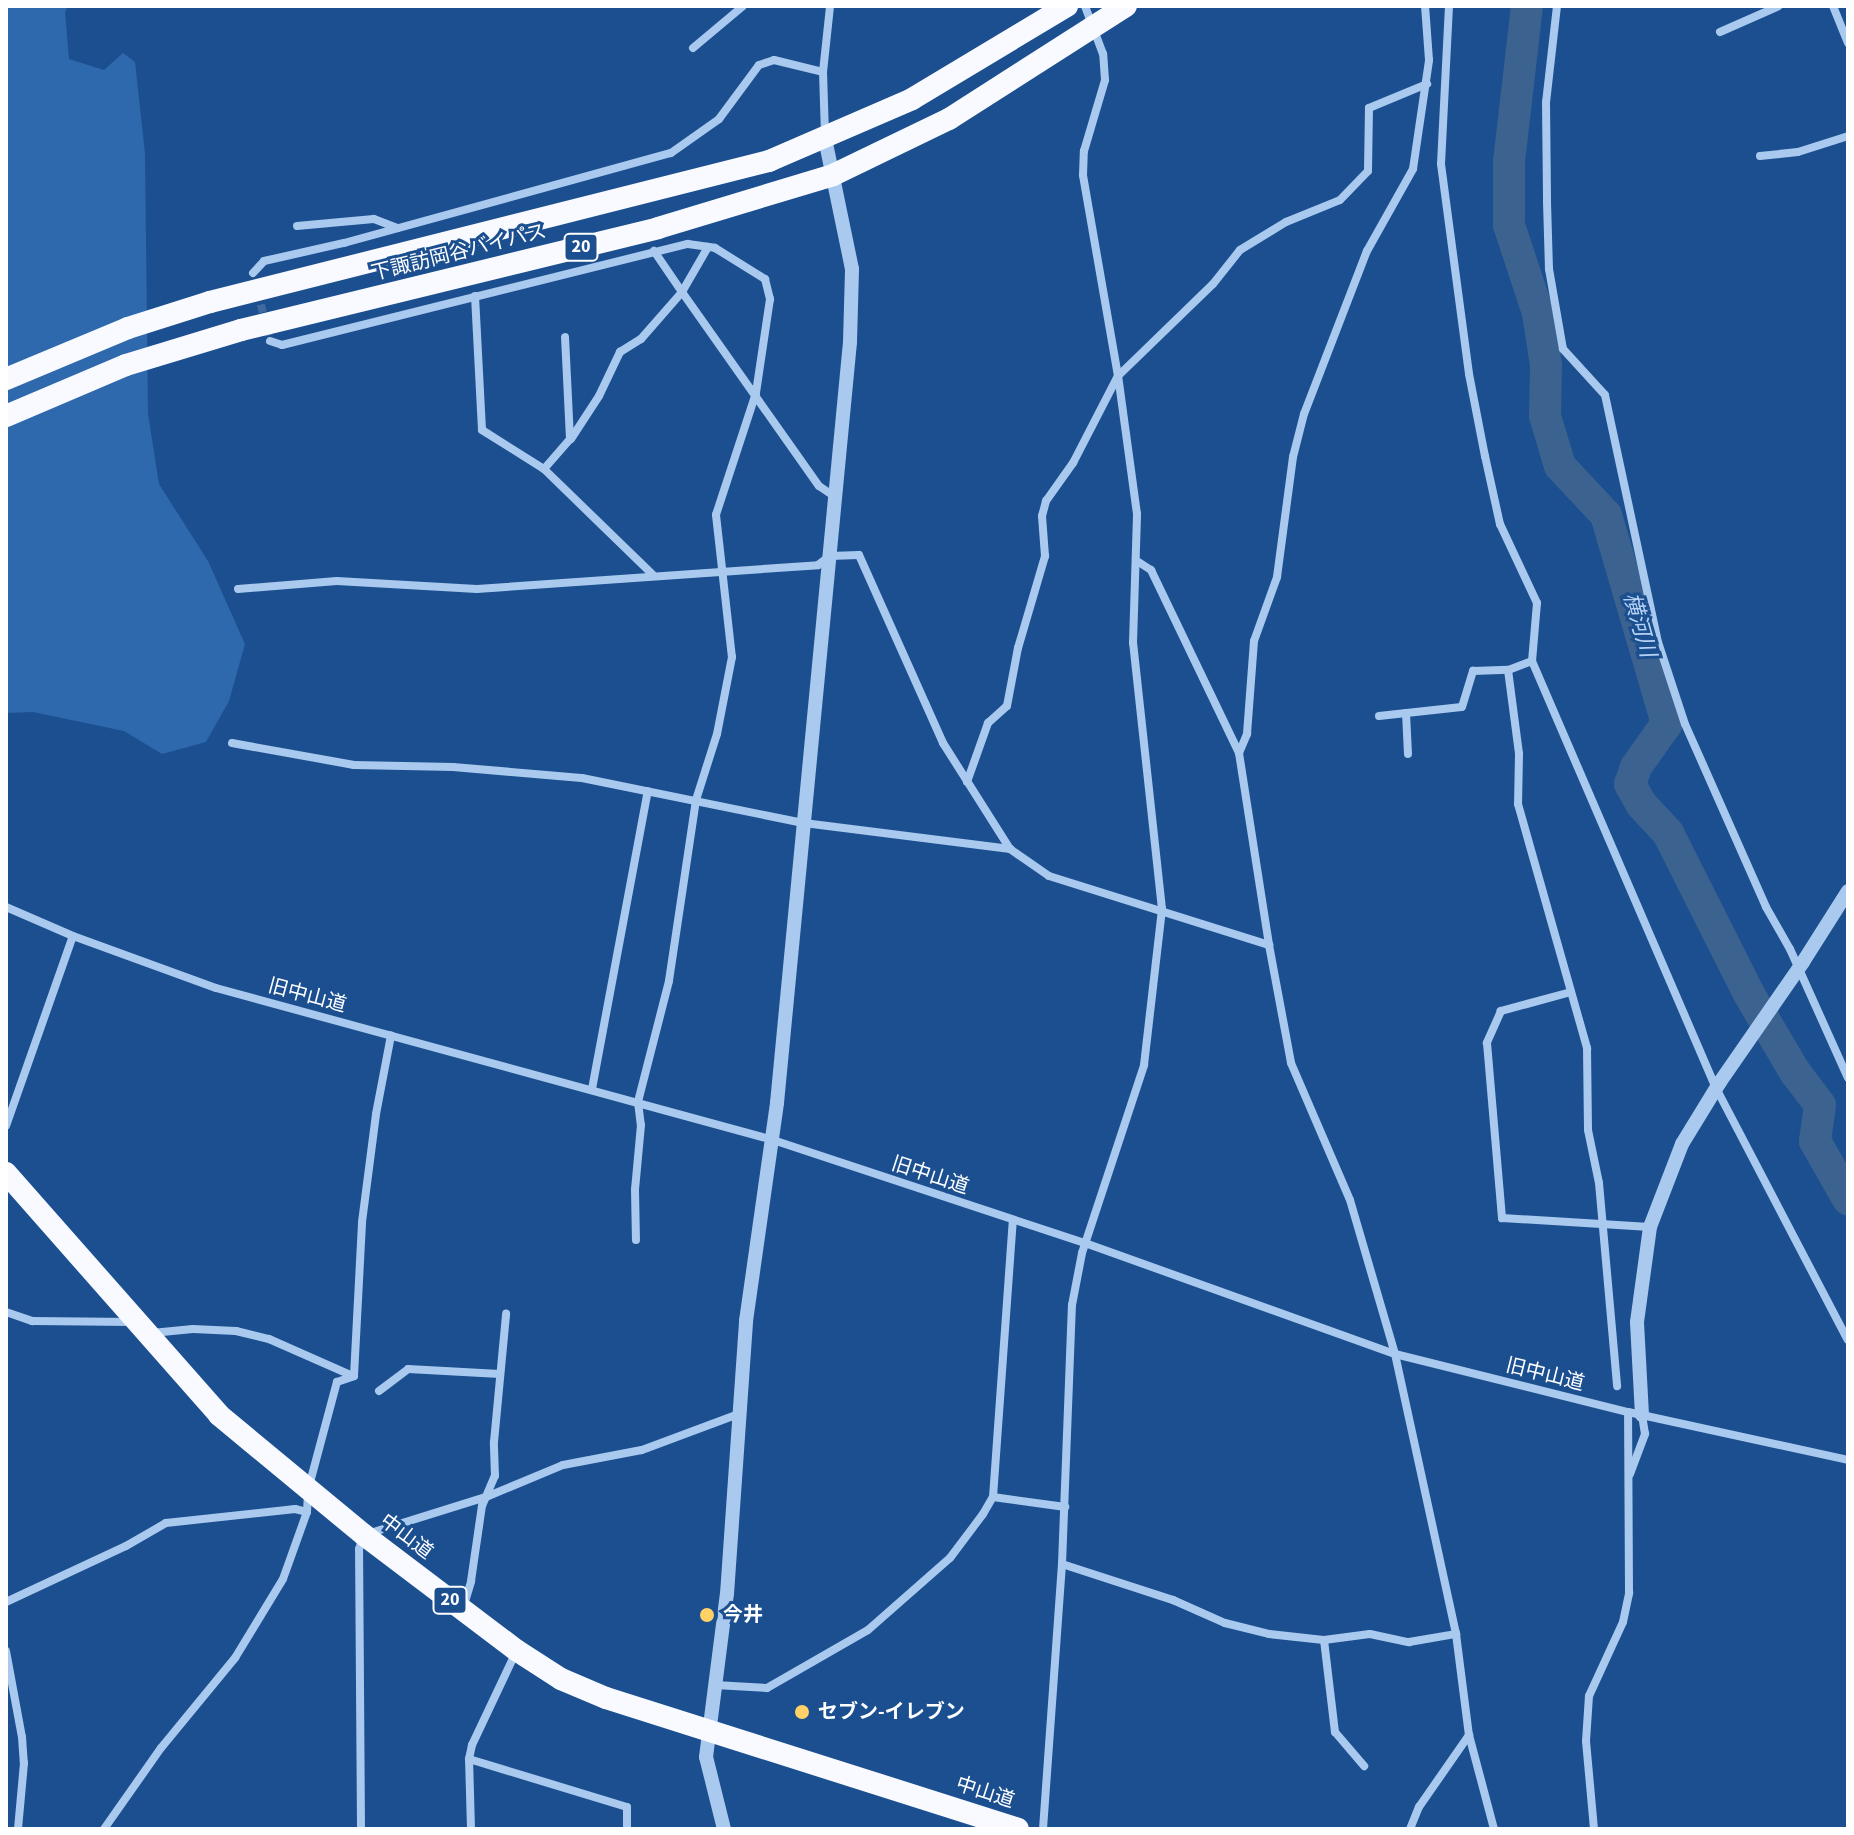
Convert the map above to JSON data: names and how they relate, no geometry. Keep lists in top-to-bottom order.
{
  "streets": {
    "highway": ["20", "下諏訪岡谷バイパス", "中山道"],
    "street": ["旧中山道"]
  },
  "water": ["横河川"],
  "places": ["今井", "セブン-イレブン"]
}
